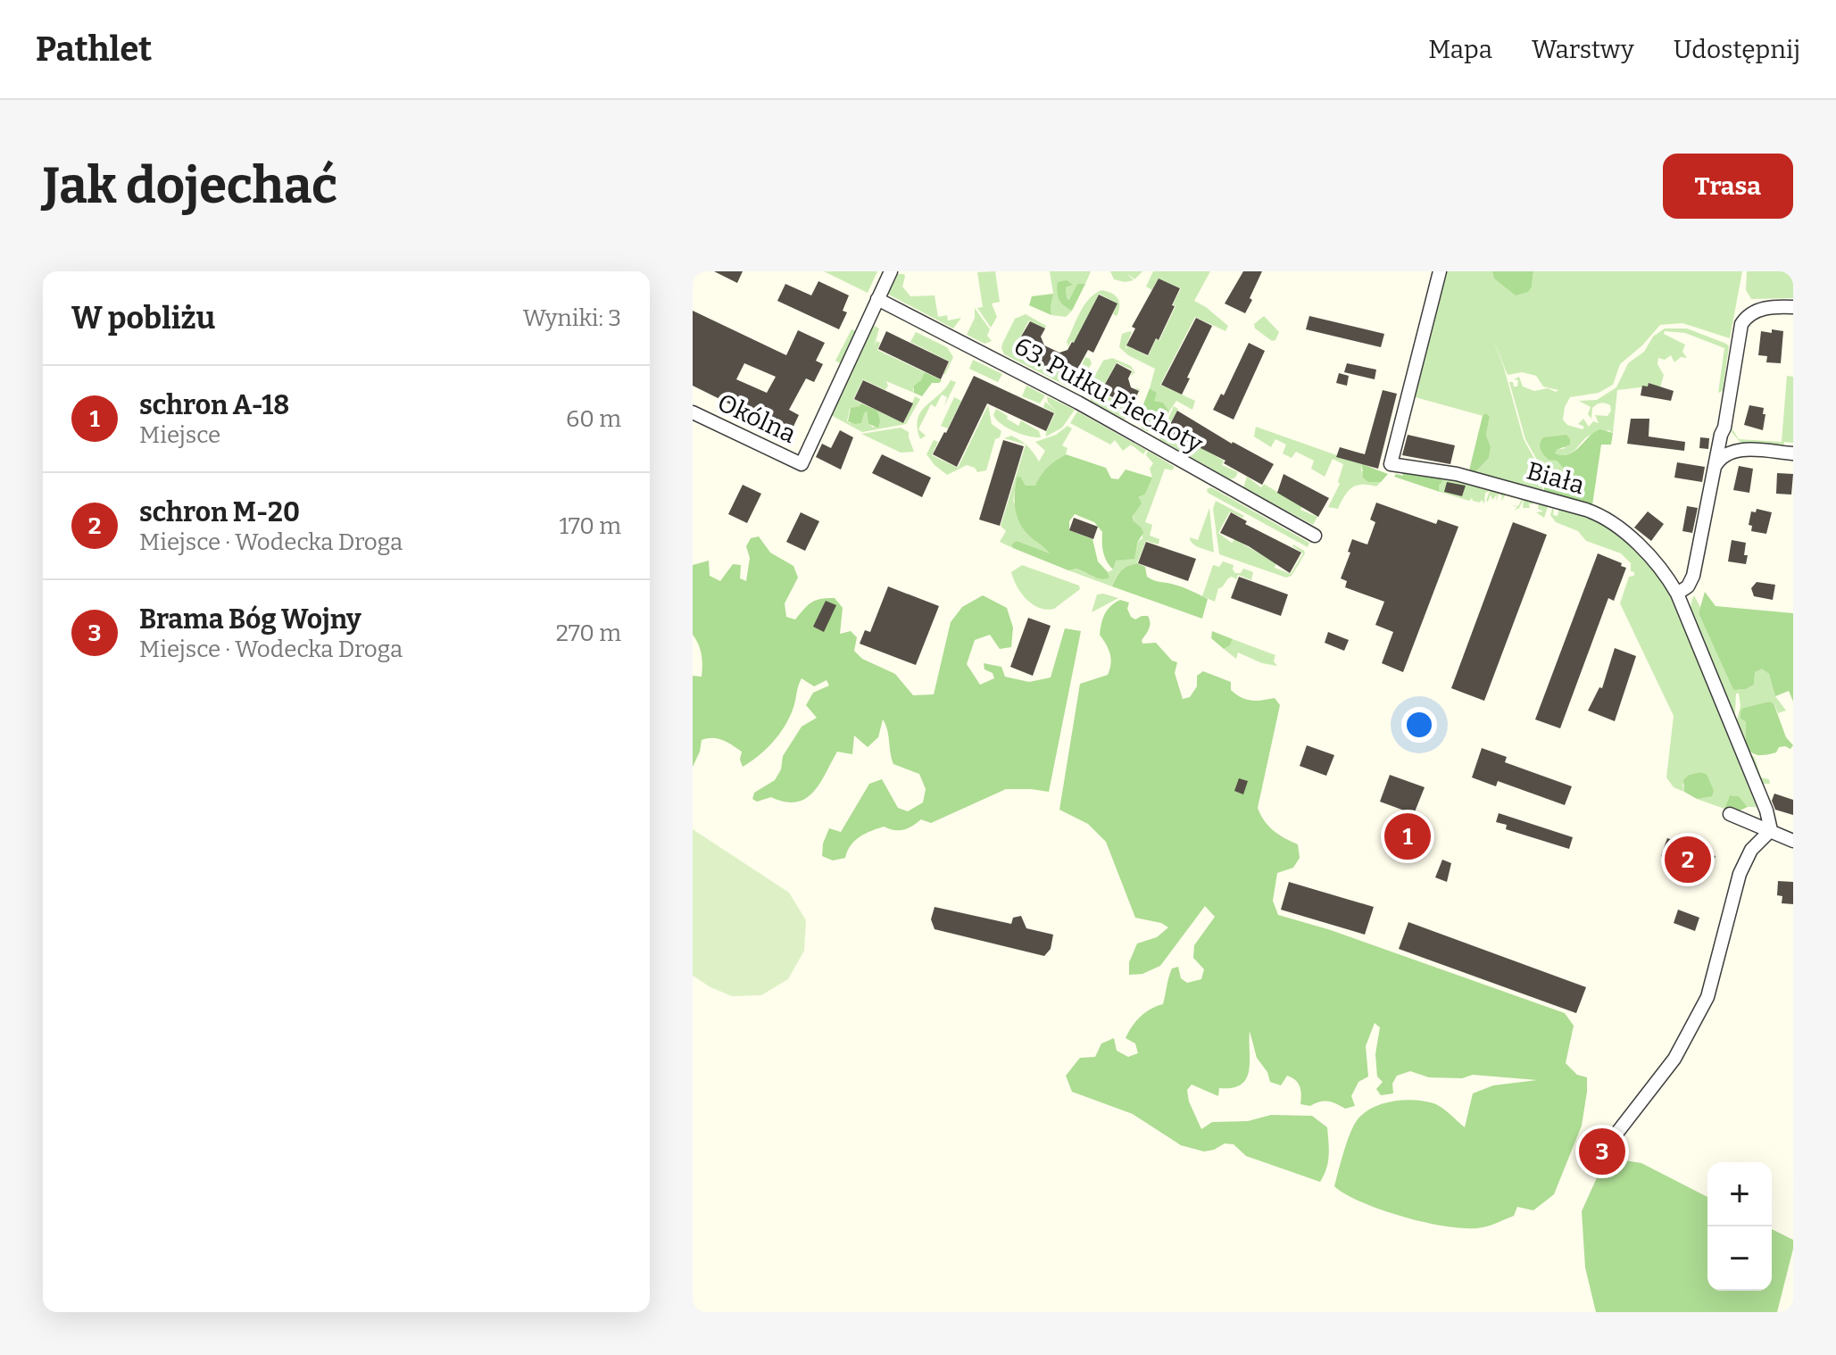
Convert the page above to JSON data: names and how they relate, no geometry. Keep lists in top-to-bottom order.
{
  "streets": {
    "street": ["63. Pułku Piechoty", "Okólna", "Biała"]
  },
  "crossings": [
    ["63. Pułku Piechoty", "Okólna"]
  ],
  "page": {
    "header": "Pathlet",
    "nav": ["Mapa", "Warstwy", "Udostępnij"],
    "buttons": "Trasa",
    "title": "Jak dojechać",
    "heading": ["W pobliżu", "Wyniki: 3"],
    "list": [
      {
        "mark": "1",
        "name": "schron A-18",
        "note": "Miejsce",
        "value": "60 m"
      },
      {
        "mark": "2",
        "name": "schron M-20",
        "note": "Miejsce · Wodecka Droga",
        "value": "170 m"
      },
      {
        "mark": "3",
        "name": "Brama Bóg Wojny",
        "note": "Miejsce · Wodecka Droga",
        "value": "270 m"
      }
    ],
    "pins": ["1", "2", "3"],
    "map_buttons": ["+", "−"]
  }
}
